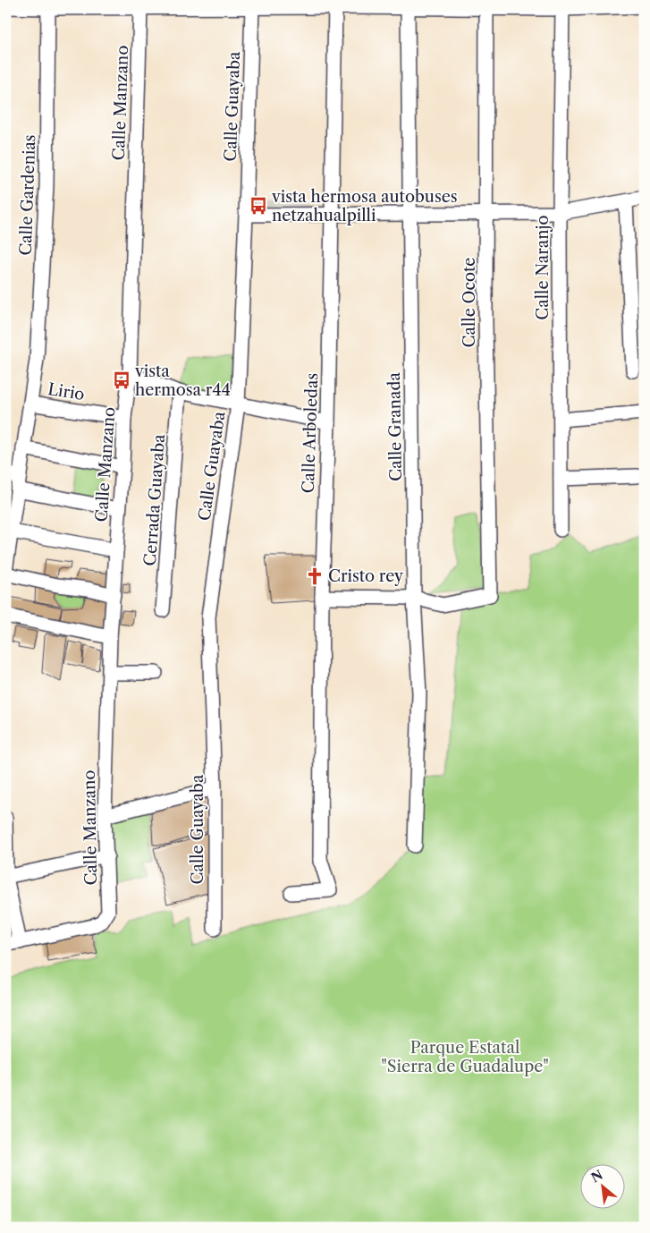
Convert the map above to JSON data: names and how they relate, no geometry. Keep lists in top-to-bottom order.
{
  "streets": {
    "street": [
      "Calle Manzano",
      "Calle Guayaba",
      "Calle Gardenias",
      "Calle Naranjo",
      "Calle Ocote",
      "Lirio",
      "Calle Granada",
      "Calle Arboledas",
      "Cerrada Guayaba"
    ]
  },
  "crossings": [
    ["Calle Manzano", "Lirio"],
    ["Calle Gardenias", "Lirio"],
    ["Calle Ocote", "Calle Granada"]
  ],
  "parks": ["Parque Estatal \"Sierra de Guadalupe\""],
  "places": {
    "bus stop": ["vista hermosa autobuses netzahualpilli", "vista hermosa r44"],
    "church": ["Cristo rey"]
  },
  "north": "top left"
}
